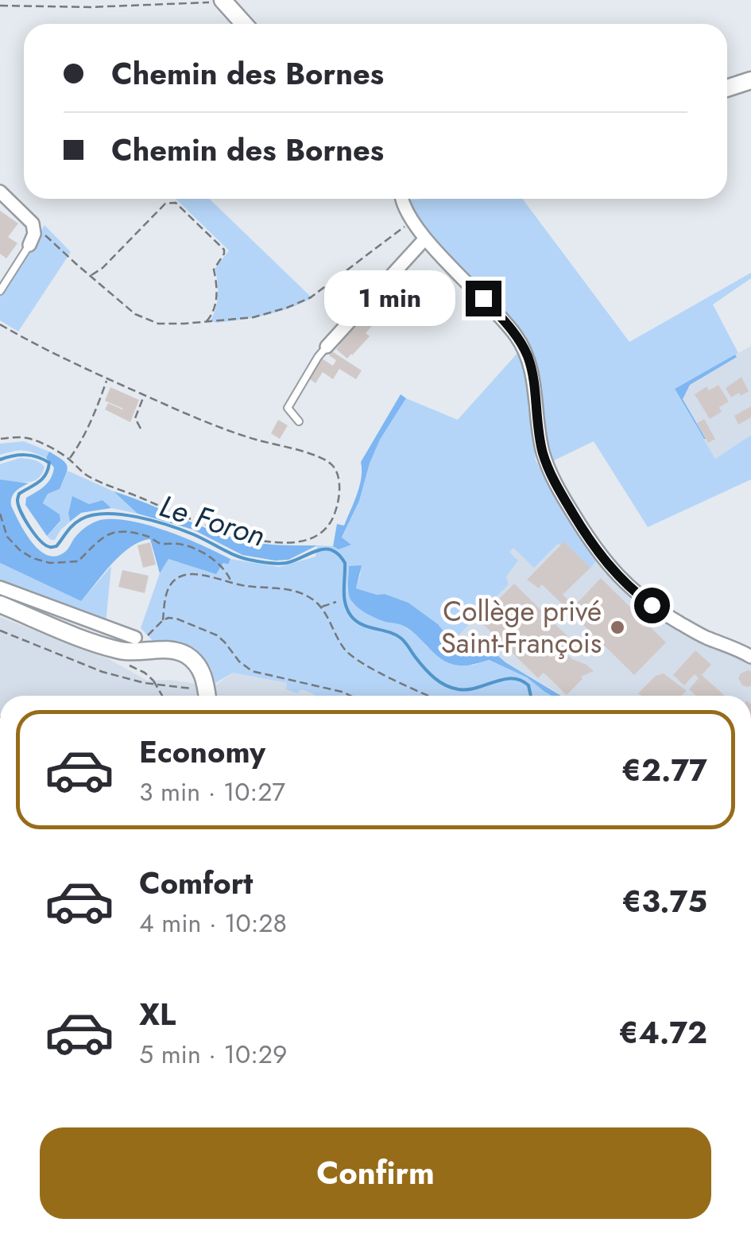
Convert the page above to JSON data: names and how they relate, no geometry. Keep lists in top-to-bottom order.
{
  "water": ["Le Foron"],
  "places": ["Collège privé Saint-François"],
  "page": {
    "banner": ["Chemin des Bornes", "Chemin des Bornes"],
    "bubble": "1 min",
    "list": [
      {
        "name": "Economy",
        "note": "3 min · 10:27",
        "value": "€2.77"
      },
      {
        "name": "Comfort",
        "note": "4 min · 10:28",
        "value": "€3.75"
      },
      {
        "name": "XL",
        "note": "5 min · 10:29",
        "value": "€4.72"
      }
    ],
    "buttons": "Confirm"
  }
}
